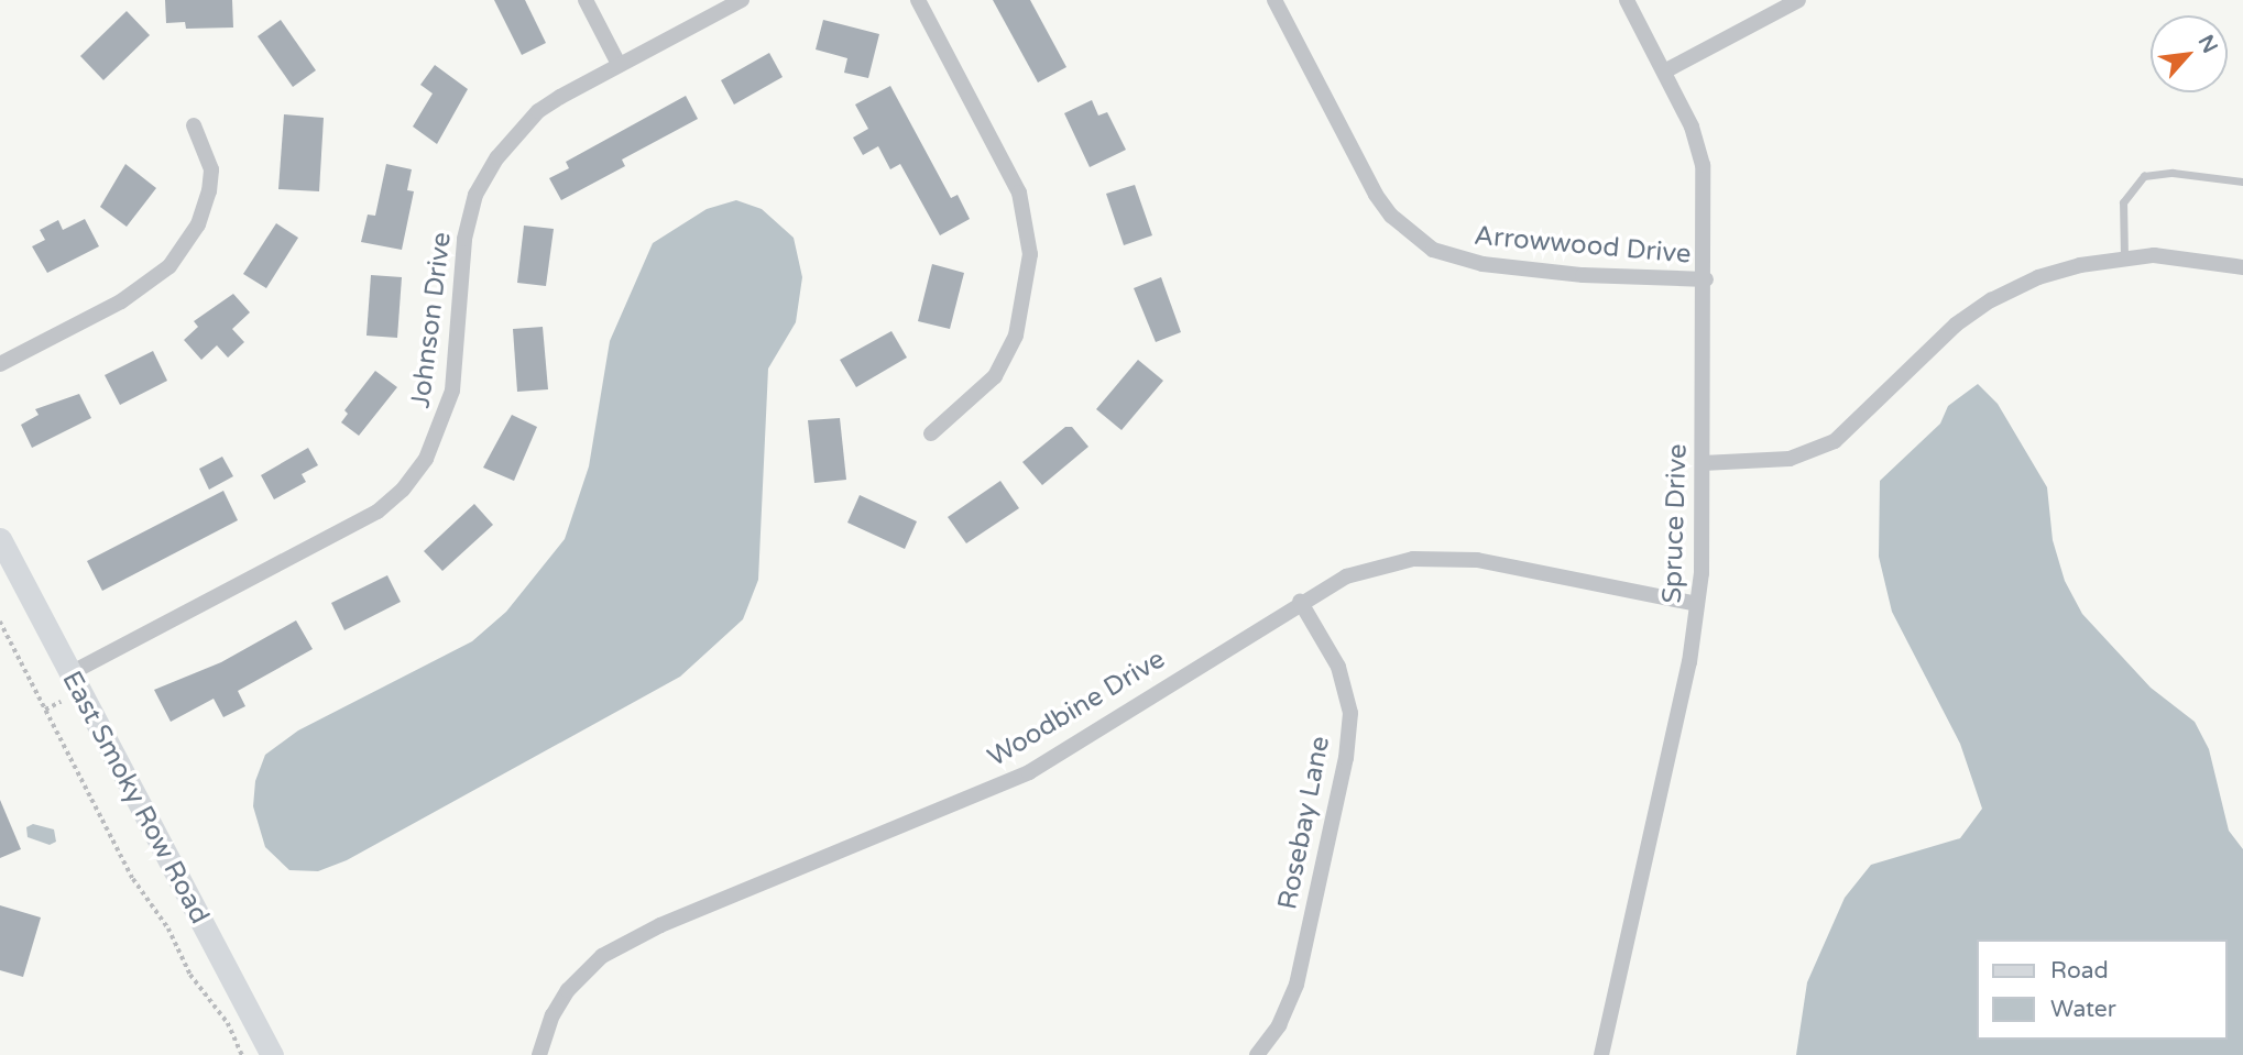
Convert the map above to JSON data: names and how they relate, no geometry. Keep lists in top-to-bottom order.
{
  "streets": {
    "street": [
      "Arrowwood Drive",
      "Johnson Drive",
      "Spruce Drive",
      "Woodbine Drive",
      "East Smoky Row Road",
      "Rosebay Lane"
    ]
  },
  "crossings": [
    ["Arrowwood Drive", "Spruce Drive"],
    ["Johnson Drive", "East Smoky Row Road"],
    ["Spruce Drive", "Woodbine Drive"],
    ["Woodbine Drive", "Rosebay Lane"]
  ],
  "legend": ["Road", "Water"],
  "north": "top right"
}
